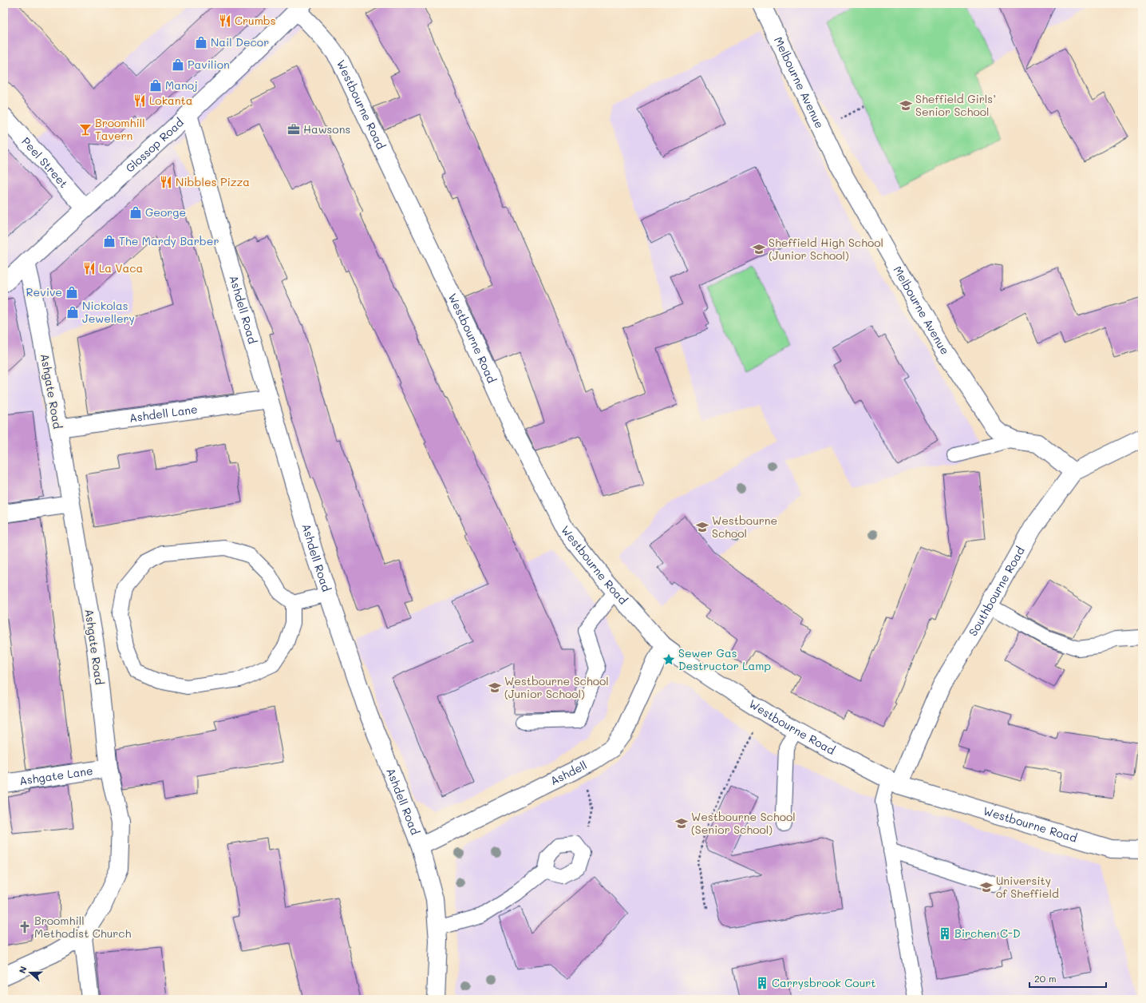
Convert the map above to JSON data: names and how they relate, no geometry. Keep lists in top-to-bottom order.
{
  "streets": {
    "street": [
      "Melbourne Avenue",
      "Westbourne Road",
      "Glossop Road",
      "Peel Street",
      "Ashdell Road",
      "Ashgate Road",
      "Ashdell Lane",
      "Southbourne Road",
      "Ashdell",
      "Ashgate Lane"
    ]
  },
  "crossings": [
    ["Melbourne Avenue", "Southbourne Road"],
    ["Westbourne Road", "Glossop Road"],
    ["Westbourne Road", "Southbourne Road"],
    ["Westbourne Road", "Ashdell"],
    ["Glossop Road", "Peel Street"],
    ["Glossop Road", "Ashdell Road"],
    ["Glossop Road", "Ashgate Road"],
    ["Ashdell Road", "Ashdell Lane"],
    ["Ashdell Road", "Ashdell"],
    ["Ashgate Road", "Ashdell Lane"],
    ["Ashgate Road", "Ashgate Lane"]
  ],
  "places": {
    "restaurant": [
      "Crumbs",
      "Lokanta",
      "Nibbles Pizza",
      "La Vaca"
    ],
    "shop": [
      "Nail Decor",
      "Pavilion",
      "Manoj",
      "George",
      "The Mardy Barber",
      "Revive",
      "Nickolas Jewellery"
    ],
    "school or university": [
      "Sheffield Girls’ Senior School",
      "Sheffield High School (Junior School)",
      "Westbourne School",
      "Westbourne School (Junior School)",
      "Westbourne School (Senior School)",
      "University of Sheffield"
    ],
    "bar": ["Broomhill Tavern"],
    "office": ["Hawsons"],
    "place": ["Sewer Gas Destructor Lamp"],
    "church": ["Broomhill Methodist Church"],
    "building": ["Birchen C-D", "Carrysbrook Court"]
  },
  "scale_bar": "20 m",
  "north": "left"
}
